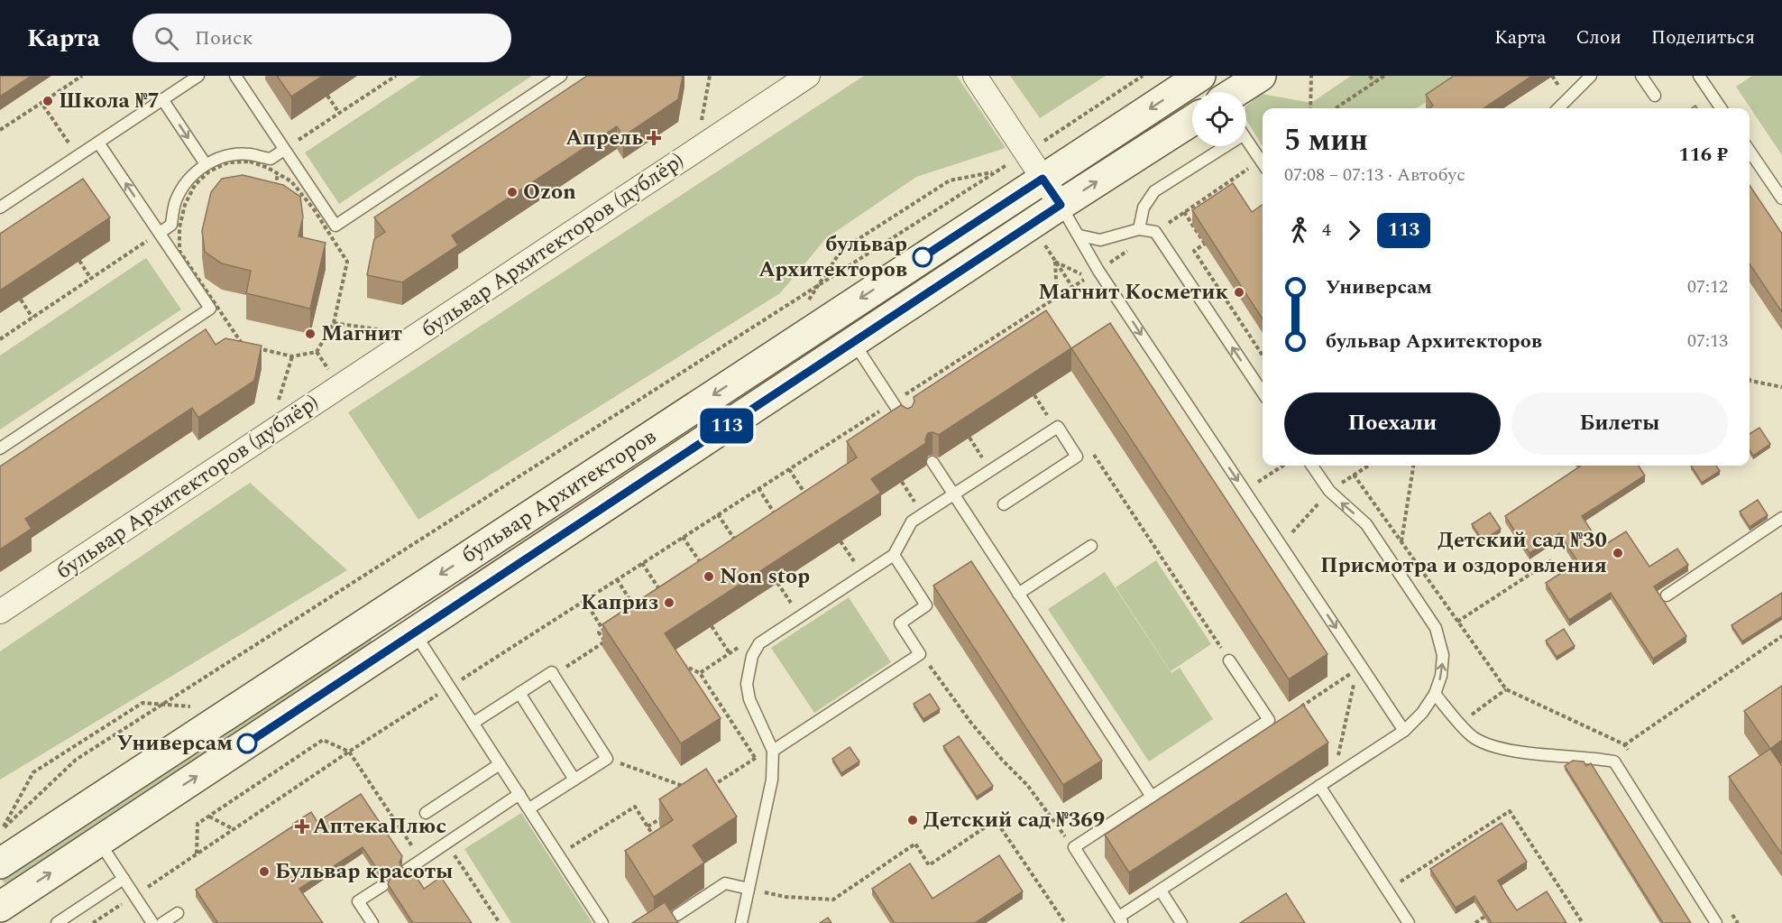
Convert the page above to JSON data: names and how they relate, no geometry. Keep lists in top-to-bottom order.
{
  "streets": {
    "main road": ["бульвар Архитекторов"],
    "street": ["бульвар Архитекторов (дублёр)"]
  },
  "places": {
    "other": [
      "Школа №7",
      "Ozon",
      "бульвар Архитекторов",
      "Магнит Косметик",
      "Магнит",
      "Детский сад №30 Присмотра и оздоровления",
      "Non stop",
      "Каприз",
      "Универсам",
      "Детский сад №369",
      "Бульвар красоты"
    ],
    "health": ["Апрель", "АптекаПлюс"]
  },
  "lines": ["bus line 113"],
  "page": {
    "header": "Карта",
    "search": "Поиск",
    "nav": ["Карта", "Слои", "Поделиться"],
    "on_map": "113",
    "heading": ["5 мин", "07:08 – 07:13 · Автобус", "116 ₽"],
    "legs": ["4", "113"],
    "list": [
      {
        "name": "Универсам",
        "value": "07:12"
      },
      {
        "name": "бульвар Архитекторов",
        "value": "07:13"
      }
    ],
    "buttons": ["Поехали", "Билеты"]
  }
}
